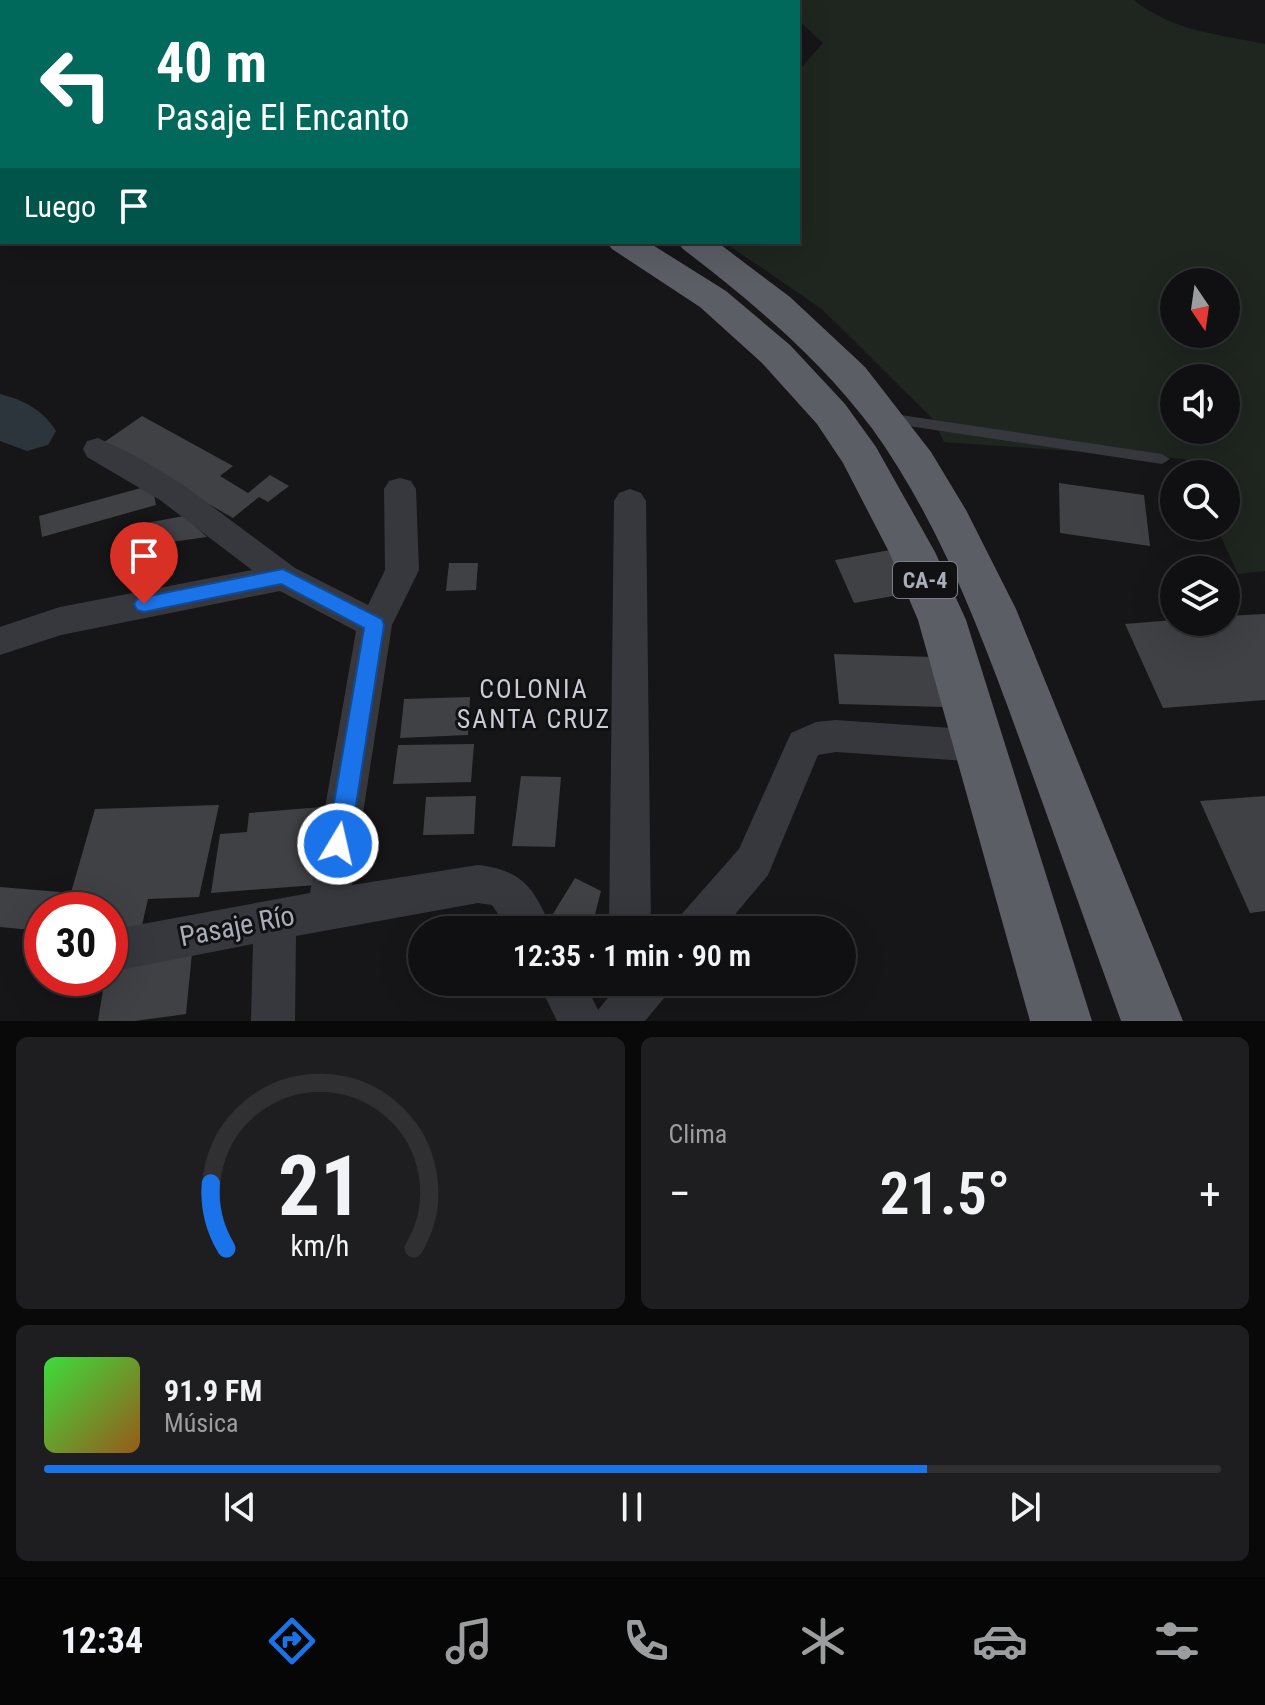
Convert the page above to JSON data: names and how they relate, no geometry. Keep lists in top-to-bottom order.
{
  "streets": {
    "highway": ["CA-4"],
    "street": ["Pasaje Río"]
  },
  "districts": ["COLONIA SANTA CRUZ"],
  "north": "bottom",
  "page": {
    "turn": ["40 m", "Pasaje El Encanto"],
    "then": "Luego",
    "limit": "30",
    "trip": "12:35 · 1 min · 90 m",
    "tile": "Clima",
    "heat": ["−", "21.5°", "+"],
    "song": ["91.9 FM", "Música"],
    "tabs": "12:34",
    "gauge": ["21", "km/h"]
  }
}
